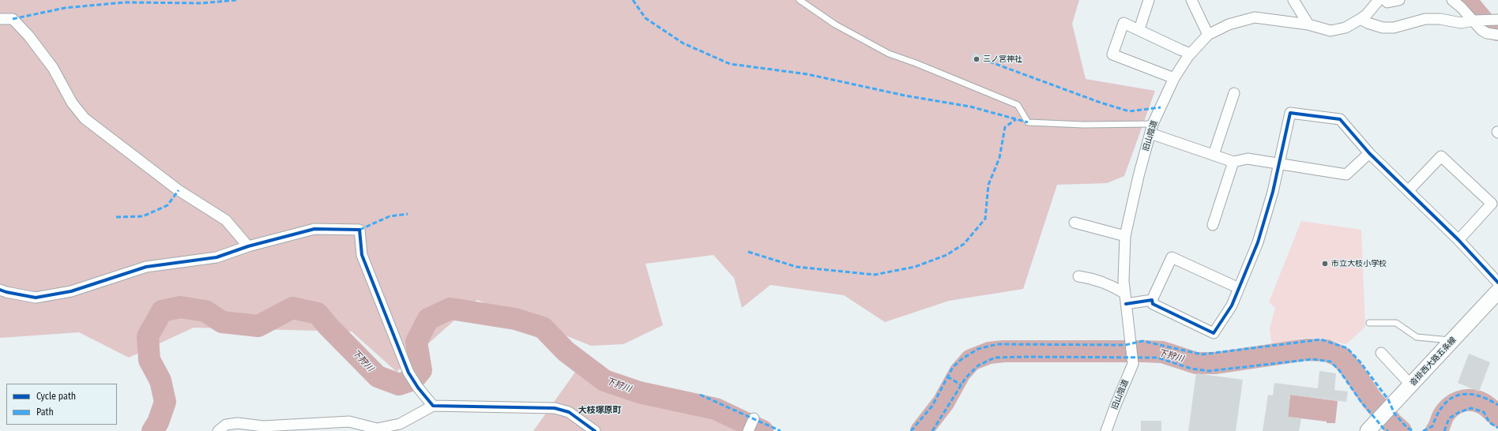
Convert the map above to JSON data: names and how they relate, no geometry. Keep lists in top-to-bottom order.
{
  "streets": {
    "main road": ["沓掛西大路五条線"],
    "street": ["旧山陰道"]
  },
  "districts": ["大枝塚原町"],
  "water": ["下狩川"],
  "places": ["三ノ宮神社", "市立大枝小学校"],
  "legend": ["Cycle path", "Path"]
}
